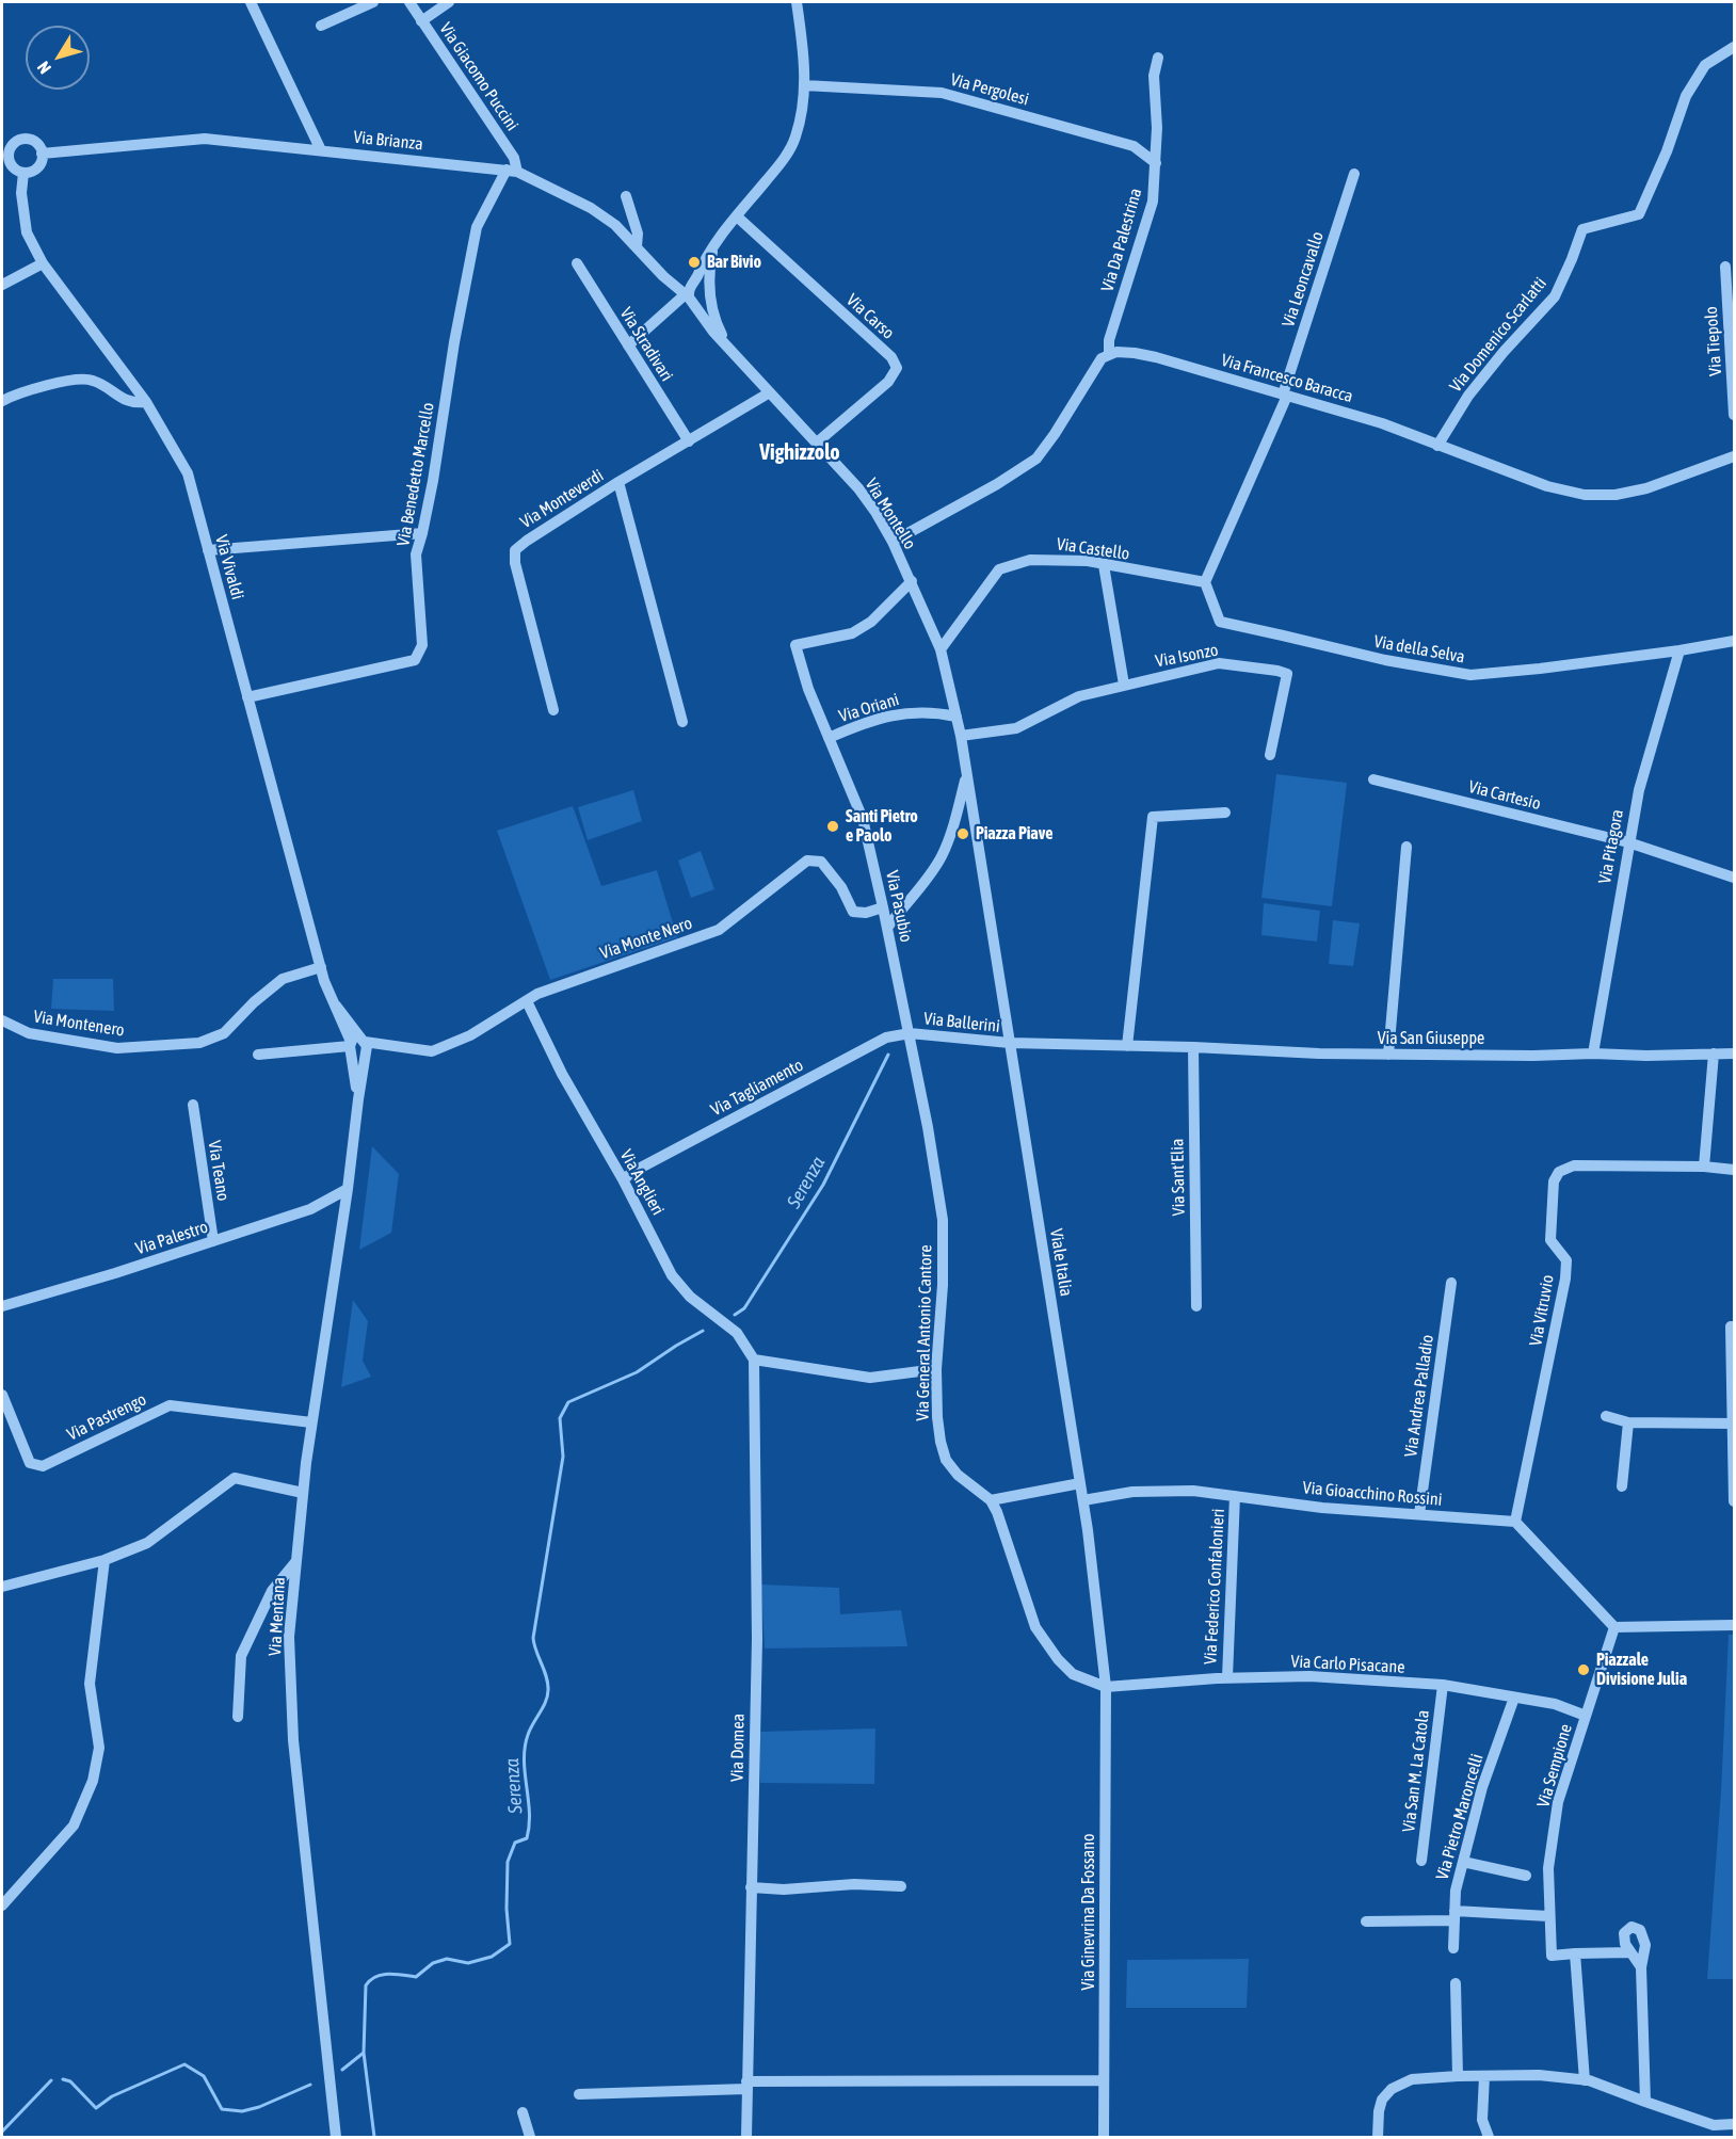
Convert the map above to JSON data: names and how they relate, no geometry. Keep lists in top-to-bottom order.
{
  "streets": {
    "street": [
      "Via Giacomo Puccini",
      "Via Pergolesi",
      "Via Brianza",
      "Via Da Palestrina",
      "Via Leoncavallo",
      "Via Carso",
      "Via Domenico Scarlatti",
      "Via Tiepolo",
      "Via Stradivari",
      "Via Francesco Baracca",
      "Via Benedetto Marcello",
      "Via Monteverdi",
      "Via Montello",
      "Via Castello",
      "Via Vivaldi",
      "Via della Selva",
      "Via Isonzo",
      "Via Oriani",
      "Via Cartesio",
      "Via Pitagora",
      "Via Pasubio",
      "Via Monte Nero",
      "Via Ballerini",
      "Via Montenero",
      "Via San Giuseppe",
      "Via Tagliamento",
      "Via Teano",
      "Via Sant'Elia",
      "Via Anglieri",
      "Via Palestro",
      "Viale Italia",
      "Via Vitruvio",
      "Via General Antonio Cantore",
      "Via Andrea Palladio",
      "Via Pastrengo",
      "Via Gioacchino Rossini",
      "Via Federico Confalonieri",
      "Via Mentana",
      "Via Carlo Pisacane",
      "Via Domea",
      "Via Sempione",
      "Via San M. La Catola",
      "Via Pietro Maroncelli",
      "Via Ginevrina Da Fossano"
    ]
  },
  "crossings": [
    ["Via Giacomo Puccini", "Via Brianza"],
    ["Via Giacomo Puccini", "Via Benedetto Marcello"],
    ["Via Pergolesi", "Via Da Palestrina"],
    ["Via Brianza", "Via Benedetto Marcello"],
    ["Via Brianza", "Via Montello"],
    ["Via Brianza", "Via Vivaldi"],
    ["Via Da Palestrina", "Via Francesco Baracca"],
    ["Via Leoncavallo", "Via Francesco Baracca"],
    ["Via Leoncavallo", "Via Castello"],
    ["Via Leoncavallo", "Via della Selva"],
    ["Via Carso", "Via Montello"],
    ["Via Domenico Scarlatti", "Via Francesco Baracca"],
    ["Via Stradivari", "Via Monteverdi"],
    ["Via Benedetto Marcello", "Via Vivaldi"],
    ["Via Monteverdi", "Via Montello"],
    ["Via Montello", "Via Castello"],
    ["Via Montello", "Via Isonzo"],
    ["Via Montello", "Via Oriani"],
    ["Via Montello", "Via Pasubio"],
    ["Via Castello", "Via della Selva"],
    ["Via Vivaldi", "Via Monte Nero"],
    ["Via Vivaldi", "Via Montenero"],
    ["Via Vivaldi", "Via Mentana"],
    ["Via della Selva", "Via Pitagora"],
    ["Via Oriani", "Via Pasubio"],
    ["Via Cartesio", "Via Pitagora"],
    ["Via Pitagora", "Via San Giuseppe"],
    ["Via Pasubio", "Via Monte Nero"],
    ["Via Pasubio", "Via Ballerini"],
    ["Via Pasubio", "Via Tagliamento"],
    ["Via Pasubio", "Via General Antonio Cantore"],
    ["Via Monte Nero", "Via Anglieri"],
    ["Via Monte Nero", "Via Mentana"],
    ["Via Ballerini", "Via San Giuseppe"],
    ["Via Ballerini", "Via Tagliamento"],
    ["Via Ballerini", "Viale Italia"],
    ["Via Ballerini", "Via General Antonio Cantore"],
    ["Via San Giuseppe", "Via Sant'Elia"],
    ["Via San Giuseppe", "Viale Italia"],
    ["Via Tagliamento", "Via Anglieri"],
    ["Via Tagliamento", "Via General Antonio Cantore"],
    ["Via Teano", "Via Palestro"],
    ["Via Anglieri", "Via Domea"],
    ["Via Palestro", "Via Mentana"],
    ["Viale Italia", "Via General Antonio Cantore"],
    ["Viale Italia", "Via Gioacchino Rossini"],
    ["Viale Italia", "Via Carlo Pisacane"],
    ["Viale Italia", "Via Ginevrina Da Fossano"],
    ["Via Vitruvio", "Via Gioacchino Rossini"],
    ["Via General Antonio Cantore", "Via Carlo Pisacane"],
    ["Via General Antonio Cantore", "Via Ginevrina Da Fossano"],
    ["Via Andrea Palladio", "Via Gioacchino Rossini"],
    ["Via Pastrengo", "Via Mentana"],
    ["Via Gioacchino Rossini", "Via Federico Confalonieri"],
    ["Via Federico Confalonieri", "Via Carlo Pisacane"],
    ["Via Carlo Pisacane", "Via Sempione"],
    ["Via Carlo Pisacane", "Via San M. La Catola"],
    ["Via Carlo Pisacane", "Via Pietro Maroncelli"],
    ["Via Carlo Pisacane", "Via Ginevrina Da Fossano"]
  ],
  "districts": ["Vighizzolo"],
  "water": ["Serenza"],
  "places": [
    "Bar Bivio",
    "Santi Pietro e Paolo",
    "Piazza Piave",
    "Piazzale Divisione Julia"
  ],
  "north": "bottom left"
}
